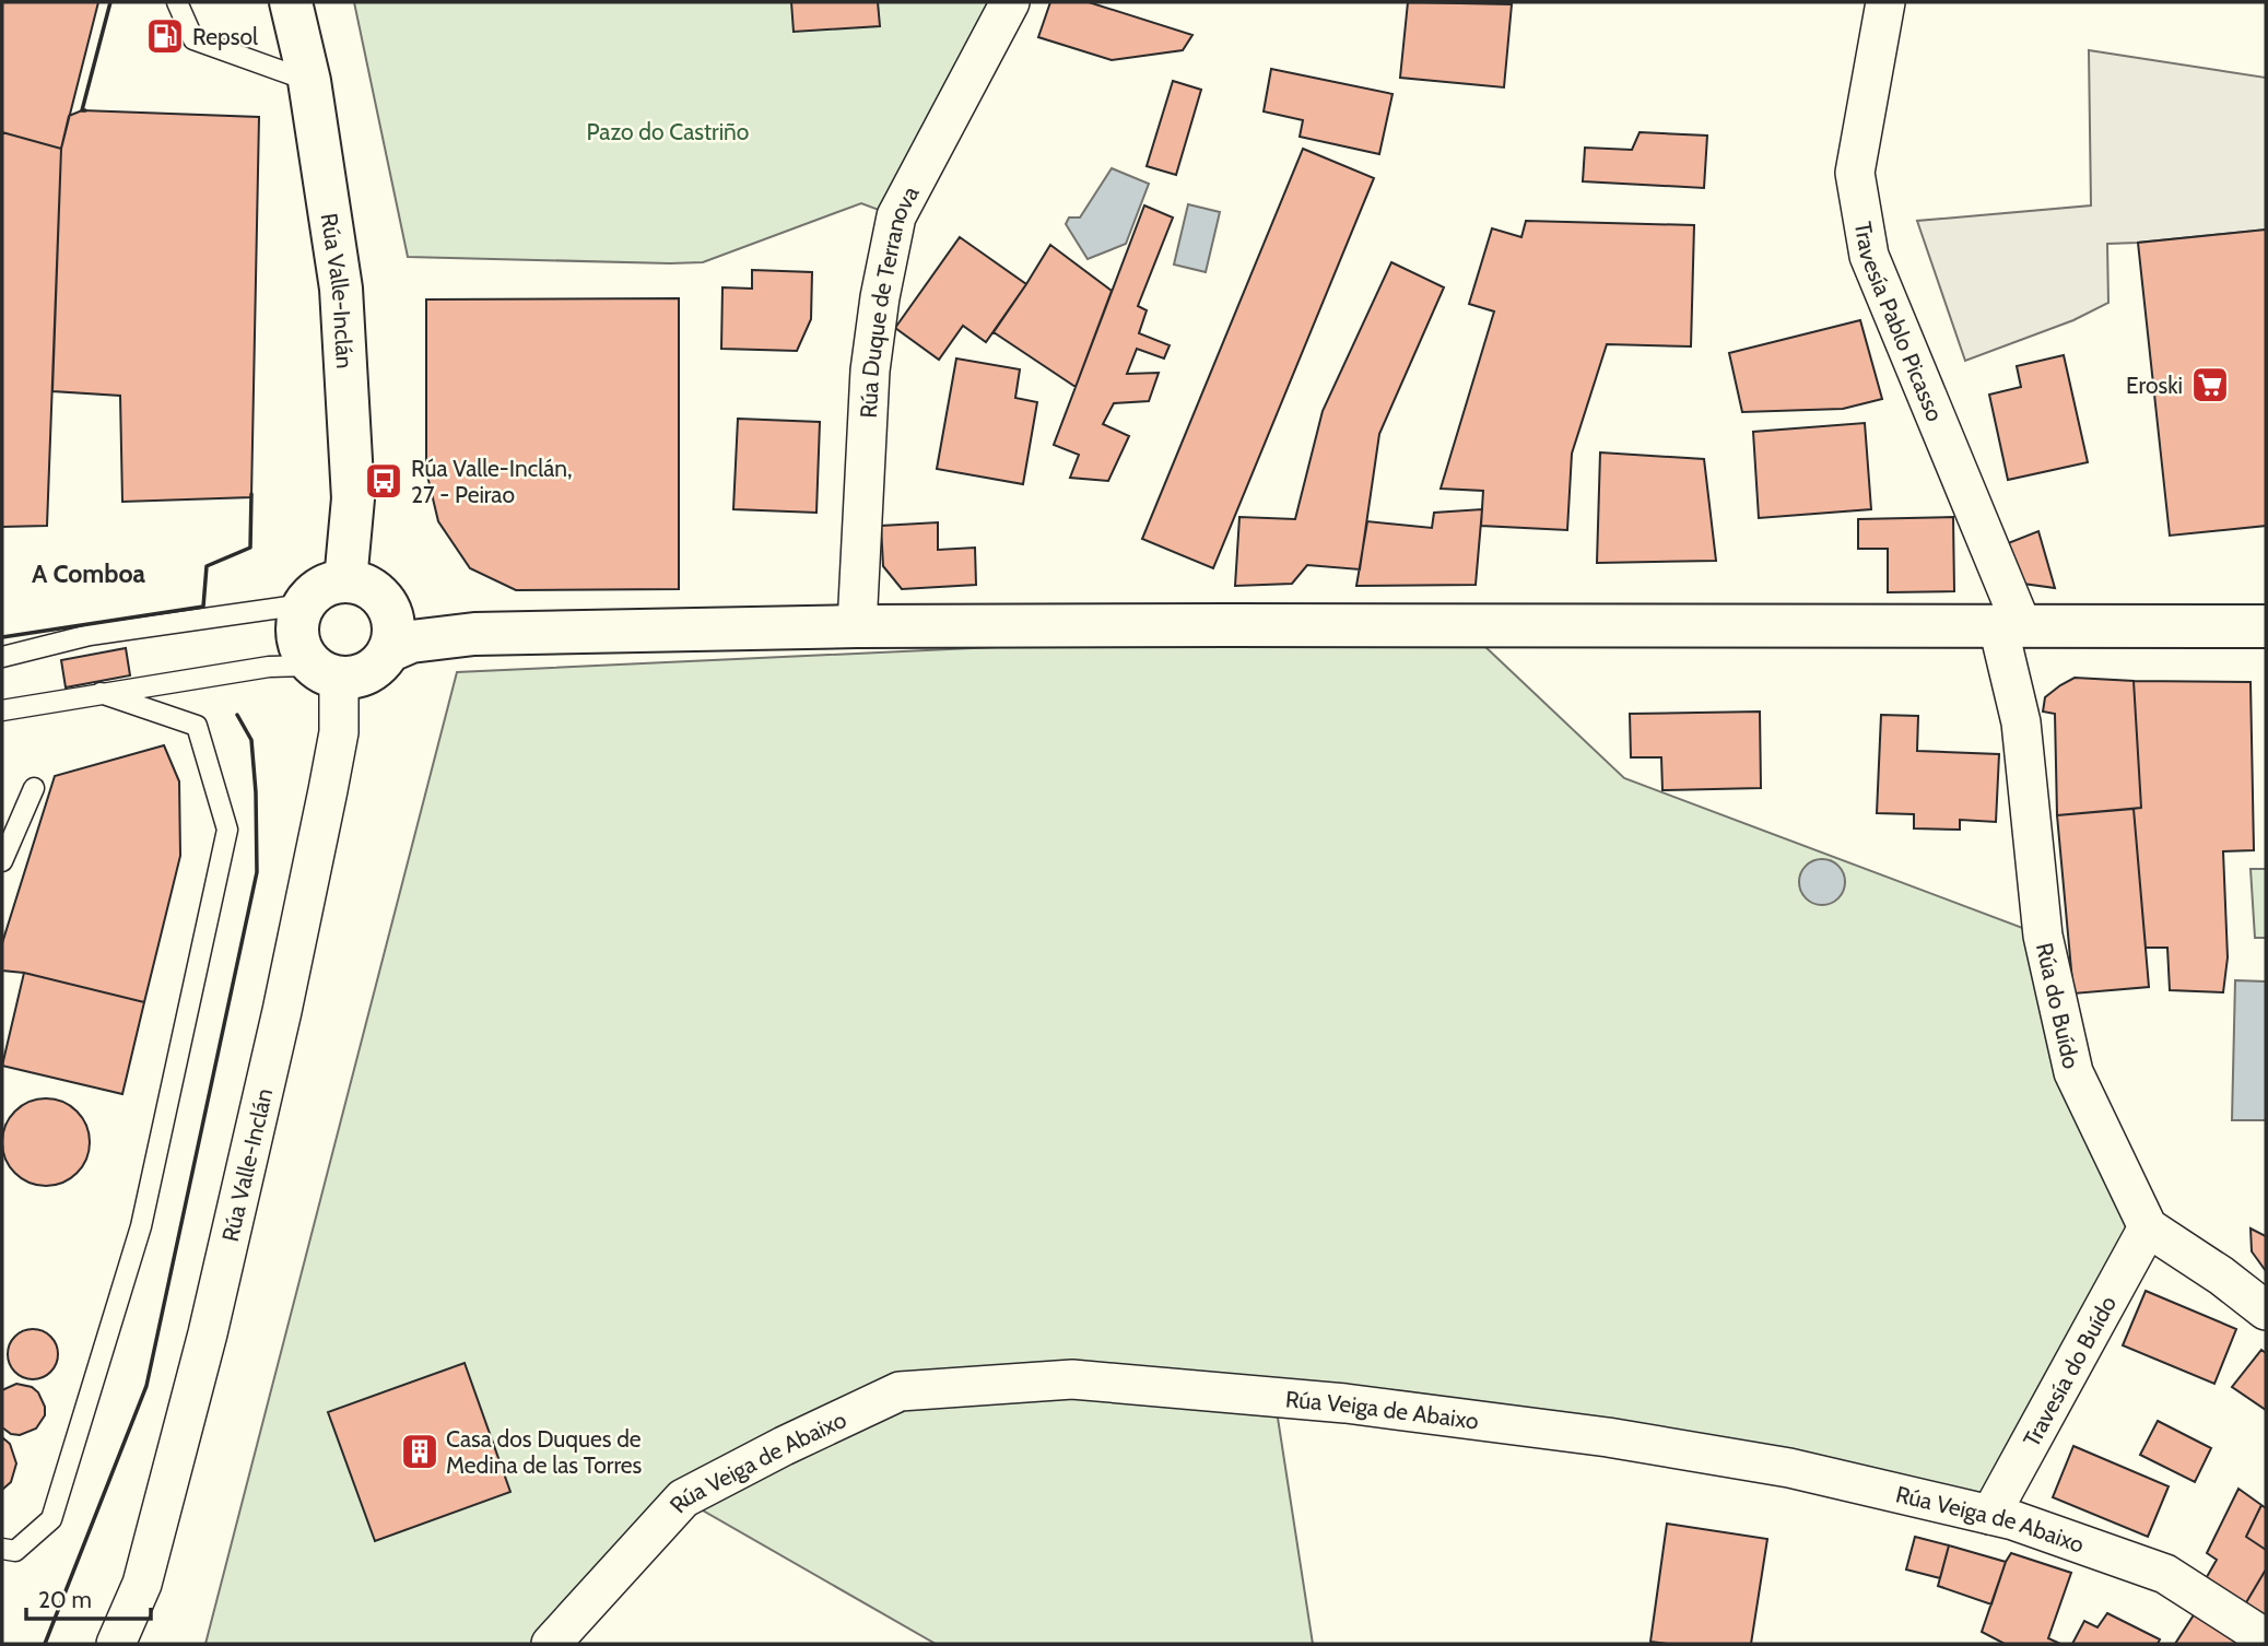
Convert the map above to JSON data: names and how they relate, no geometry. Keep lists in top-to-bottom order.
{
  "streets": {
    "main road": ["Rúa Valle-Inclán"],
    "street": [
      "Rúa Duque de Terranova",
      "Travesía Pablo Picasso",
      "Rúa do Buído",
      "Travesía do Buído",
      "Rúa Veiga de Abaixo"
    ]
  },
  "crossings": [
    ["Travesía Pablo Picasso", "Rúa do Buído"],
    ["Rúa do Buído", "Travesía do Buído"],
    ["Travesía do Buído", "Rúa Veiga de Abaixo"]
  ],
  "districts": ["A Comboa"],
  "parks": ["Pazo do Castriño"],
  "places": {
    "fuel station": ["Repsol"],
    "supermarket": ["Eroski"],
    "bus stop": ["Rúa Valle-Inclán, 27 - Peirao"],
    "building": ["Casa dos Duques de Medina de las Torres"]
  },
  "scale_bar": "20 m"
}
